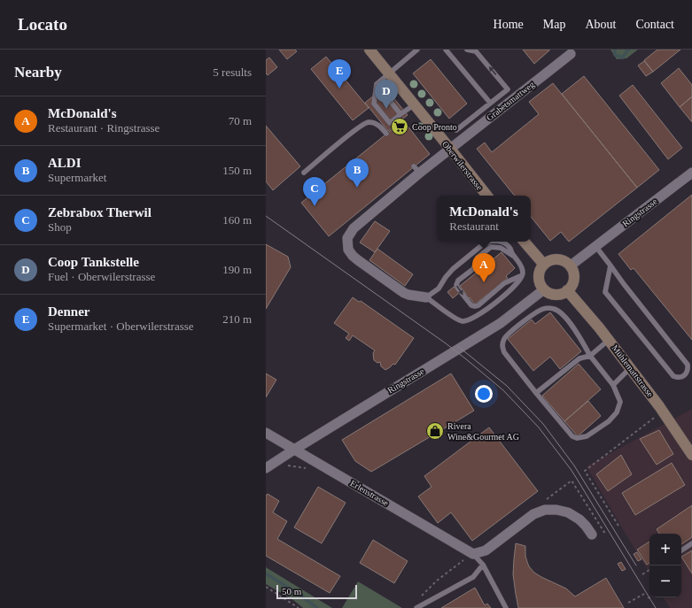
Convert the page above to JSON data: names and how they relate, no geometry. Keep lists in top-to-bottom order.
{
  "streets": {
    "main road": ["Oberwilerstrasse", "Mühlemattstrasse"],
    "street": ["Grabetsmattweg", "Ringstrasse", "Erlenstrasse"]
  },
  "crossings": [
    ["Grabetsmattweg", "Oberwilerstrasse"],
    ["Ringstrasse", "Mühlemattstrasse"],
    ["Ringstrasse", "Erlenstrasse"]
  ],
  "places": {
    "supermarket": ["Coop Pronto"],
    "shop": ["Rivera Wine&Gourmet AG"]
  },
  "scale_bar": "50 m",
  "page": {
    "header": "Locato",
    "nav": [
      "Home",
      "Map",
      "About",
      "Contact"
    ],
    "heading": ["Nearby", "5 results"],
    "pins": [
      "E",
      "D",
      "B",
      "C",
      "A"
    ],
    "list": [
      {
        "mark": "A",
        "name": "McDonald's",
        "note": "Restaurant · Ringstrasse",
        "value": "70 m"
      },
      {
        "mark": "B",
        "name": "ALDI",
        "note": "Supermarket",
        "value": "150 m"
      },
      {
        "mark": "C",
        "name": "Zebrabox Therwil",
        "note": "Shop",
        "value": "160 m"
      },
      {
        "mark": "D",
        "name": "Coop Tankstelle",
        "note": "Fuel · Oberwilerstrasse",
        "value": "190 m"
      },
      {
        "mark": "E",
        "name": "Denner",
        "note": "Supermarket · Oberwilerstrasse",
        "value": "210 m"
      }
    ],
    "popup": ["McDonald's", "Restaurant"],
    "map_buttons": ["+", "−"],
    "scale": "50 m"
  }
}
